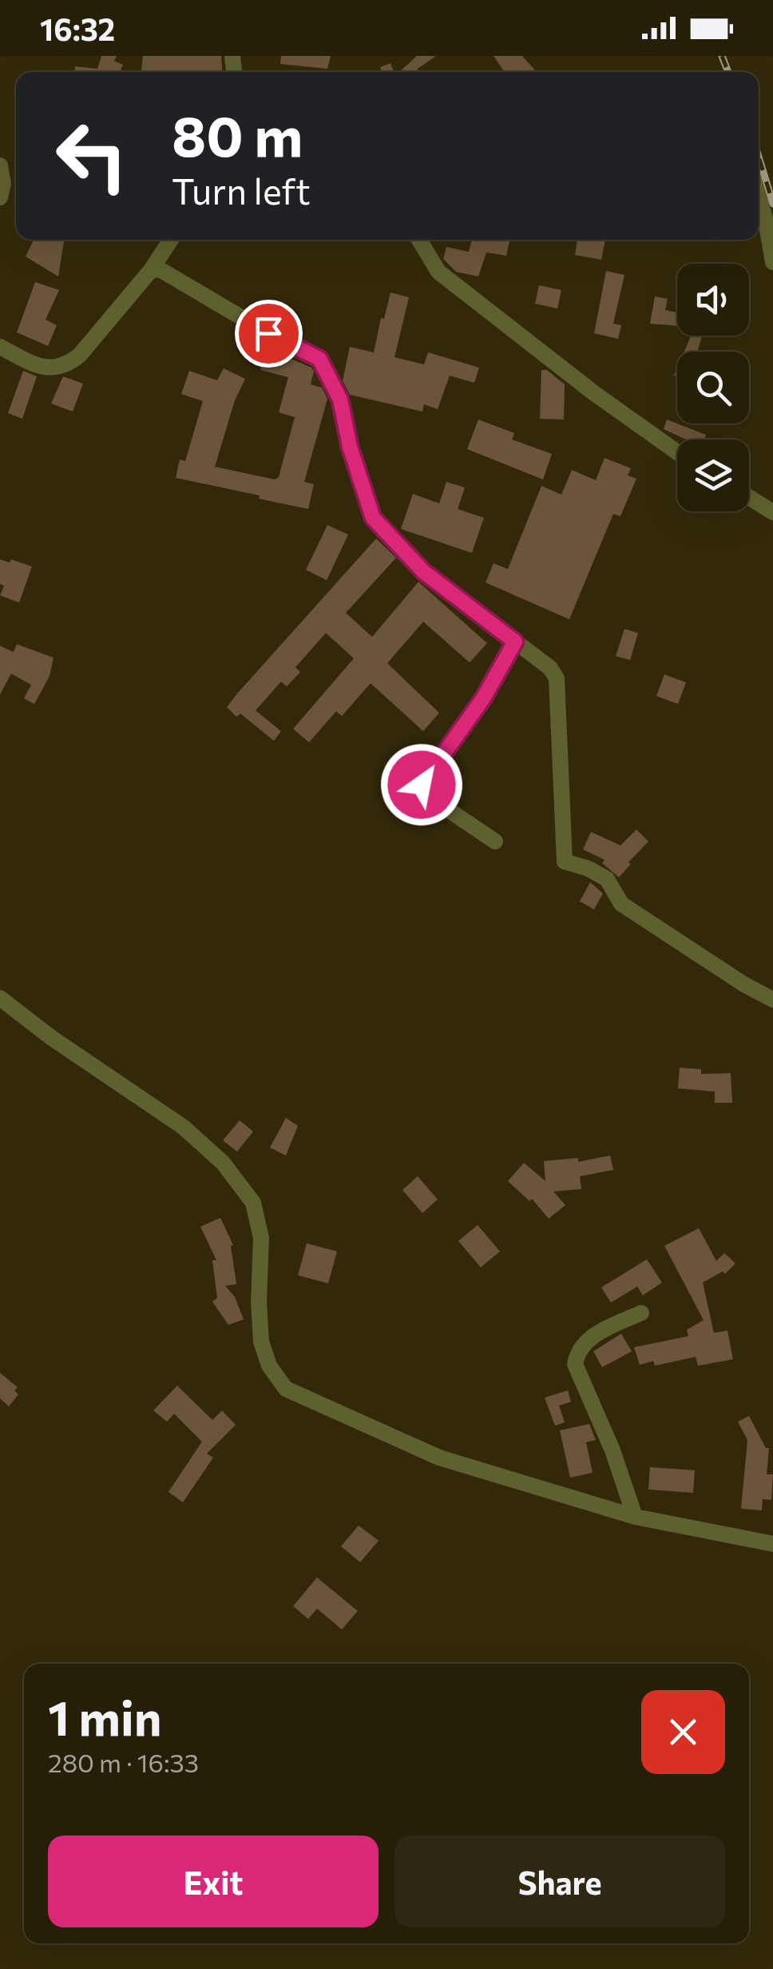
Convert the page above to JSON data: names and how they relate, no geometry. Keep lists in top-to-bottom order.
{
  "page": {
    "status": "16:32",
    "turn": ["80 m", "Turn left"],
    "heading": ["1 min", "280 m · 16:33"],
    "buttons": ["Exit", "Share"]
  }
}
